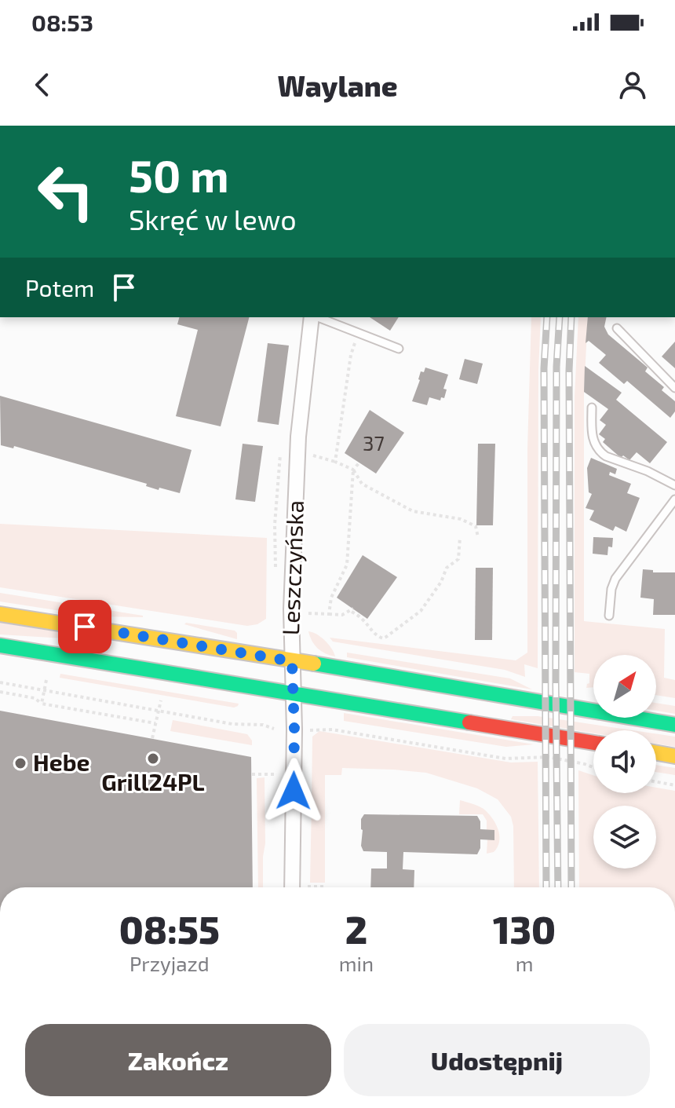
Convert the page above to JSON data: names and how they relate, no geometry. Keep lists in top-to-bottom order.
{
  "streets": {
    "street": ["Leszczyńska"]
  },
  "places": ["Grill24PL", "Hebe"],
  "house_numbers": ["37"],
  "north": "top right",
  "page": {
    "status": "08:53",
    "header": "Waylane",
    "turn": ["50 m", "Skręć w lewo"],
    "then": "Potem",
    "eta": [
      "08:55",
      "Przyjazd",
      "2",
      "min",
      "130",
      "m"
    ],
    "buttons": ["Zakończ", "Udostępnij"]
  }
}
